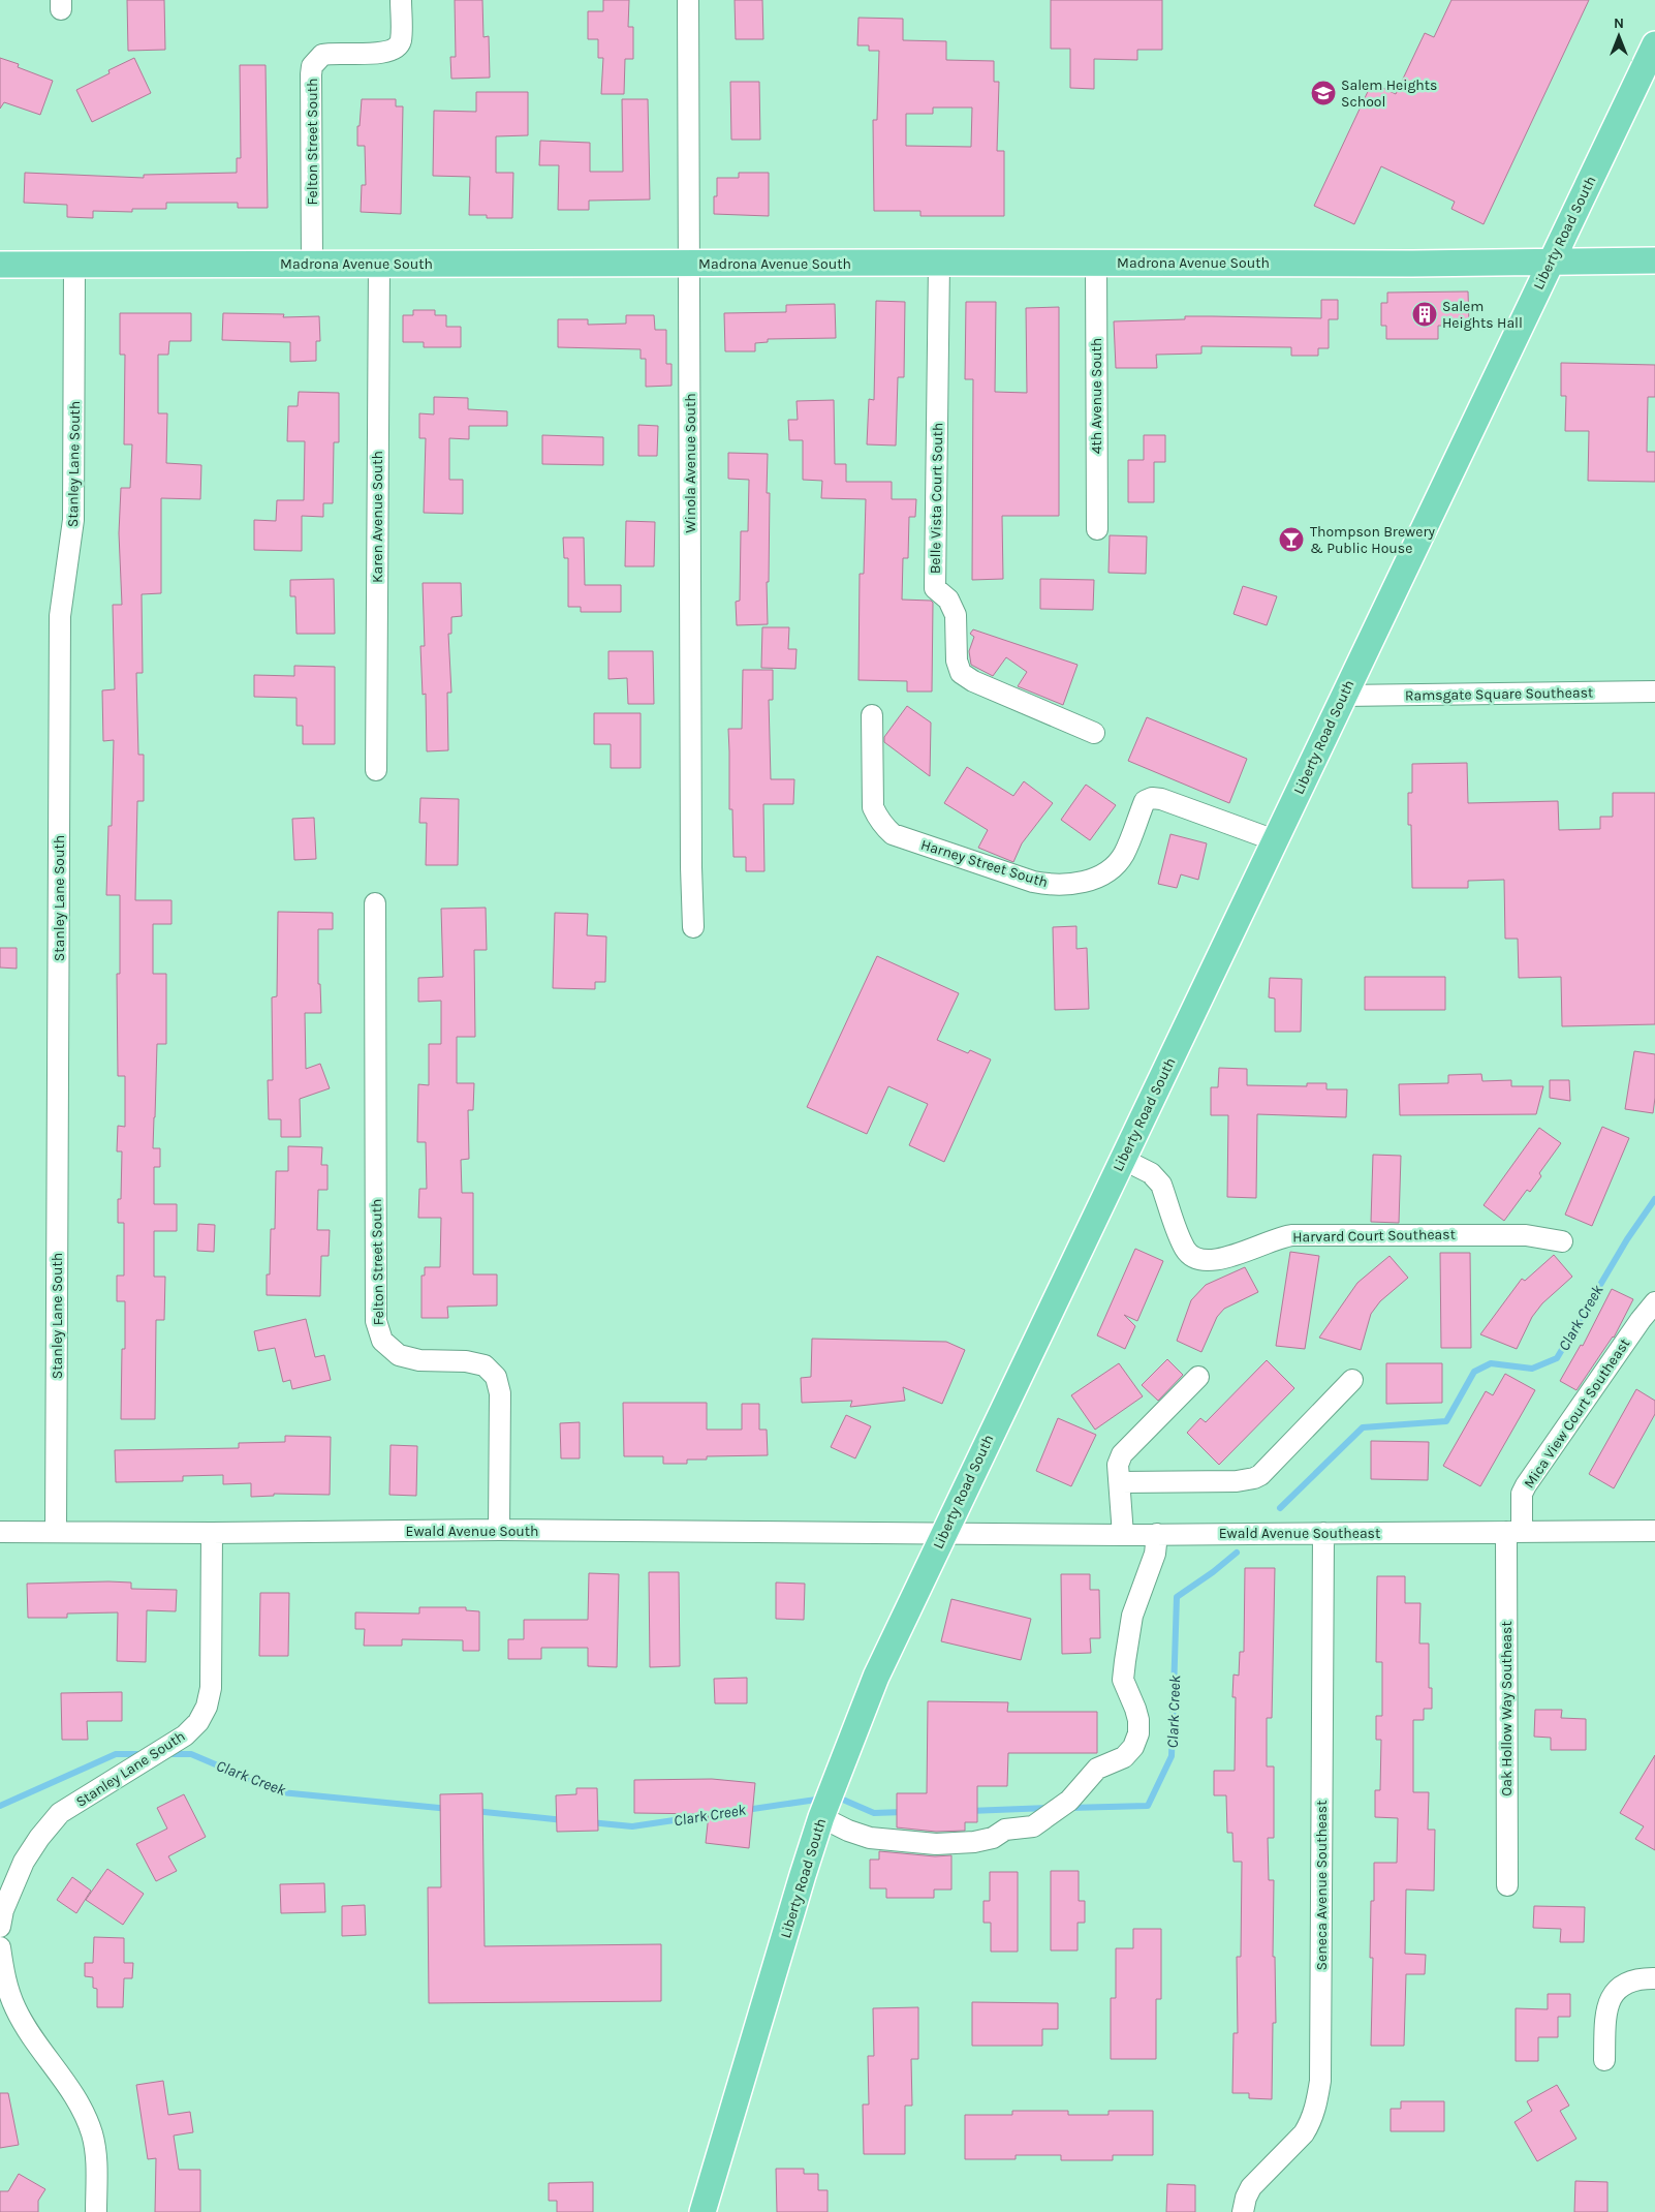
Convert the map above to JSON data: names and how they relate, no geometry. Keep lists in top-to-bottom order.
{
  "streets": {
    "main road": ["Liberty Road South", "Madrona Avenue South"],
    "street": [
      "Felton Street South",
      "4th Avenue South",
      "Winola Avenue South",
      "Stanley Lane South",
      "Belle Vista Court South",
      "Karen Avenue South",
      "Ramsgate Square Southeast",
      "Harney Street South",
      "Harvard Court Southeast",
      "Mica View Court Southeast",
      "Ewald Avenue South",
      "Ewald Avenue Southeast",
      "Oak Hollow Way Southeast",
      "Seneca Avenue Southeast"
    ]
  },
  "crossings": [
    ["Felton Street South", "Madrona Avenue South"],
    ["Felton Street South", "Ewald Avenue South"],
    ["Liberty Road South", "Madrona Avenue South"],
    ["Liberty Road South", "Ramsgate Square Southeast"],
    ["Liberty Road South", "Harney Street South"],
    ["Liberty Road South", "Harvard Court Southeast"],
    ["Liberty Road South", "Ewald Avenue South"],
    ["Liberty Road South", "Ewald Avenue Southeast"],
    ["Madrona Avenue South", "4th Avenue South"],
    ["Madrona Avenue South", "Winola Avenue South"],
    ["Madrona Avenue South", "Stanley Lane South"],
    ["Madrona Avenue South", "Belle Vista Court South"],
    ["Madrona Avenue South", "Karen Avenue South"],
    ["Stanley Lane South", "Ewald Avenue South"],
    ["Mica View Court Southeast", "Ewald Avenue Southeast"],
    ["Mica View Court Southeast", "Oak Hollow Way Southeast"],
    ["Ewald Avenue South", "Ewald Avenue Southeast"],
    ["Ewald Avenue Southeast", "Oak Hollow Way Southeast"],
    ["Ewald Avenue Southeast", "Seneca Avenue Southeast"]
  ],
  "water": ["Clark Creek"],
  "places": {
    "school or university": ["Salem Heights School"],
    "building": ["Salem Heights Hall"],
    "bar": ["Thompson Brewery & Public House"]
  },
  "north": "top"
}
